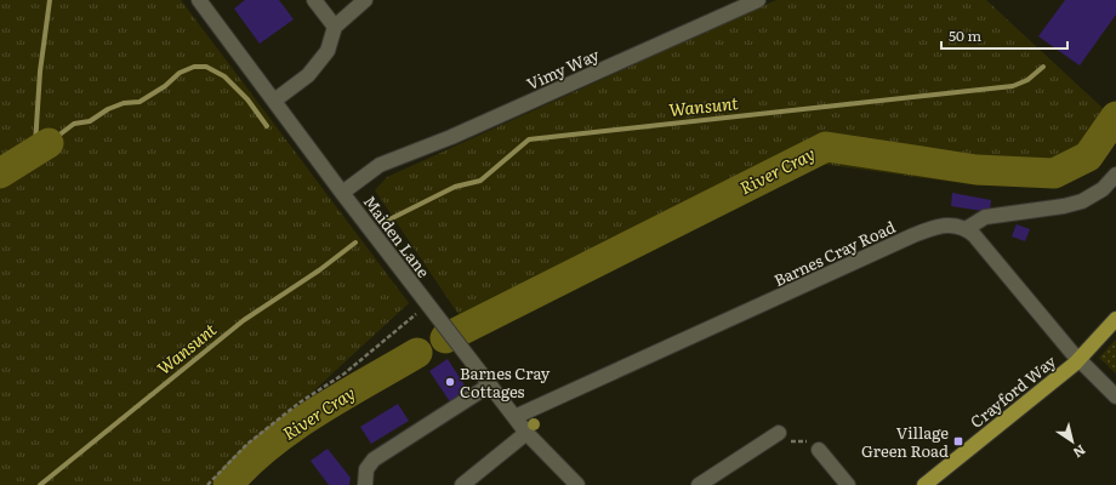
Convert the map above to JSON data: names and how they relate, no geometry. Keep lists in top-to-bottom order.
{
  "streets": {
    "main road": ["Crayford Way"],
    "street": ["Vimy Way", "Maiden Lane", "Barnes Cray Road"]
  },
  "crossings": [
    ["Vimy Way", "Maiden Lane"],
    ["Maiden Lane", "Barnes Cray Road"]
  ],
  "water": ["Wansunt", "River Cray"],
  "places": {
    "other": ["Barnes Cray Cottages"],
    "transit": ["Village Green Road"]
  },
  "scale_bar": "50 m",
  "north": "bottom right"
}
